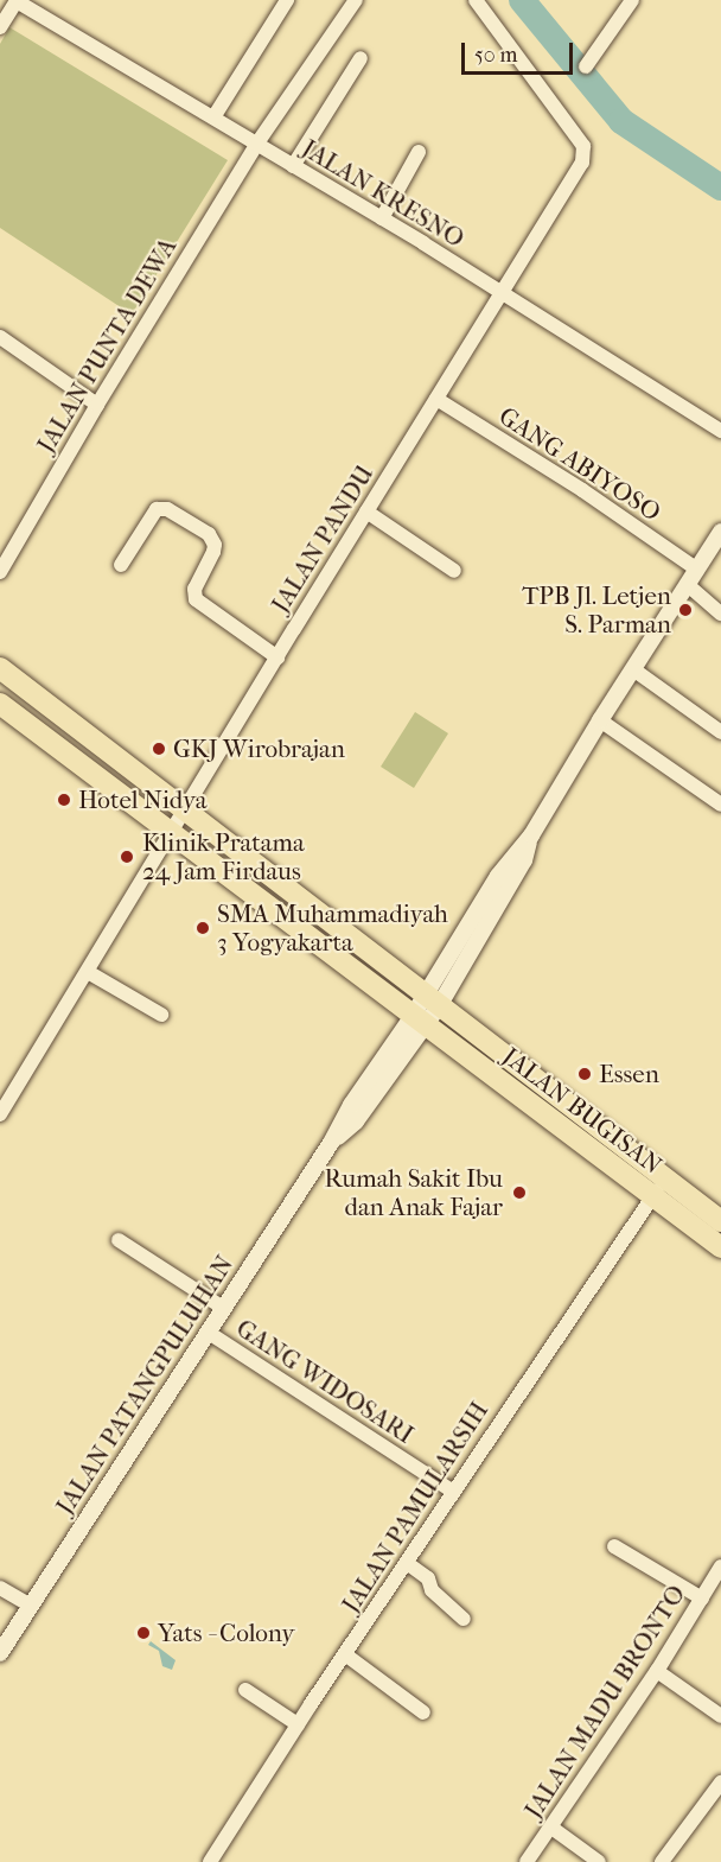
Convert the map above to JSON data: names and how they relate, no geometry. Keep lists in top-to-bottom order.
{
  "streets": {
    "main road": ["JALAN BUGISAN"],
    "street": [
      "JALAN KRESNO",
      "JALAN PUNTA DEWA",
      "GANG ABIYOSO",
      "JALAN PANDU",
      "GANG WIDOSARI",
      "JALAN PATANGPULUHAN",
      "JALAN PAMULARSIH",
      "JALAN MADU BRONTO"
    ]
  },
  "crossings": [
    ["JALAN KRESNO", "JALAN PUNTA DEWA"],
    ["JALAN KRESNO", "JALAN PANDU"],
    ["GANG ABIYOSO", "JALAN PANDU"],
    ["GANG ABIYOSO", "JALAN PATANGPULUHAN"],
    ["JALAN PANDU", "JALAN BUGISAN"],
    ["JALAN BUGISAN", "JALAN PATANGPULUHAN"],
    ["JALAN BUGISAN", "JALAN PAMULARSIH"],
    ["GANG WIDOSARI", "JALAN PATANGPULUHAN"],
    ["GANG WIDOSARI", "JALAN PAMULARSIH"]
  ],
  "places": [
    "TPB Jl. Letjen S. Parman",
    "GKJ Wirobrajan",
    "Hotel Nidya",
    "Klinik Pratama 24 Jam Firdaus",
    "SMA Muhammadiyah 3 Yogyakarta",
    "Essen",
    "Rumah Sakit Ibu dan Anak Fajar",
    "Yats - Colony"
  ],
  "scale_bar": "50 m"
}
